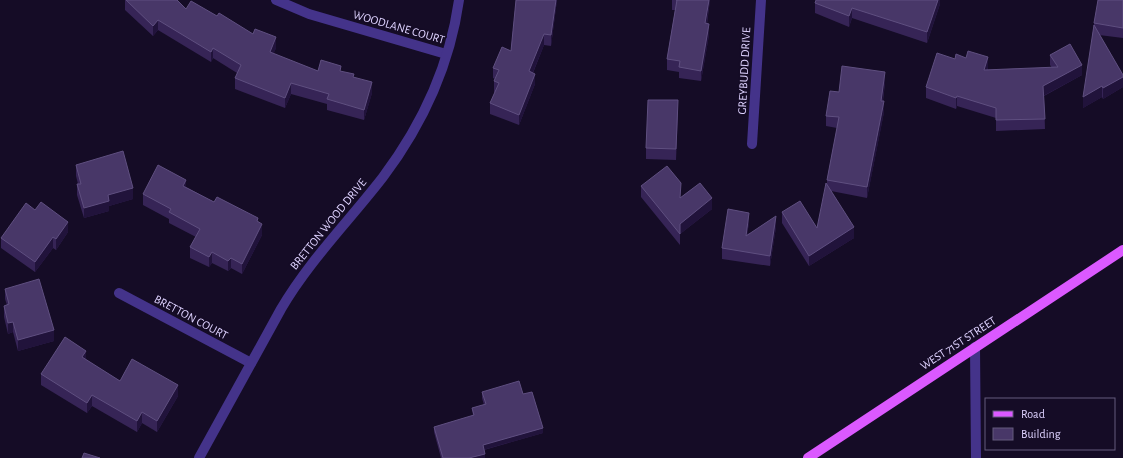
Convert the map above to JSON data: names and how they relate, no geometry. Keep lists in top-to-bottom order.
{
  "streets": {
    "main road": ["WEST 71ST STREET"],
    "street": [
      "WOODLANE COURT",
      "GREYBUDD DRIVE",
      "BRETTON WOOD DRIVE",
      "BRETTON COURT"
    ]
  },
  "crossings": [
    ["WOODLANE COURT", "BRETTON WOOD DRIVE"],
    ["BRETTON WOOD DRIVE", "BRETTON COURT"]
  ],
  "legend": ["Road", "Building"]
}
